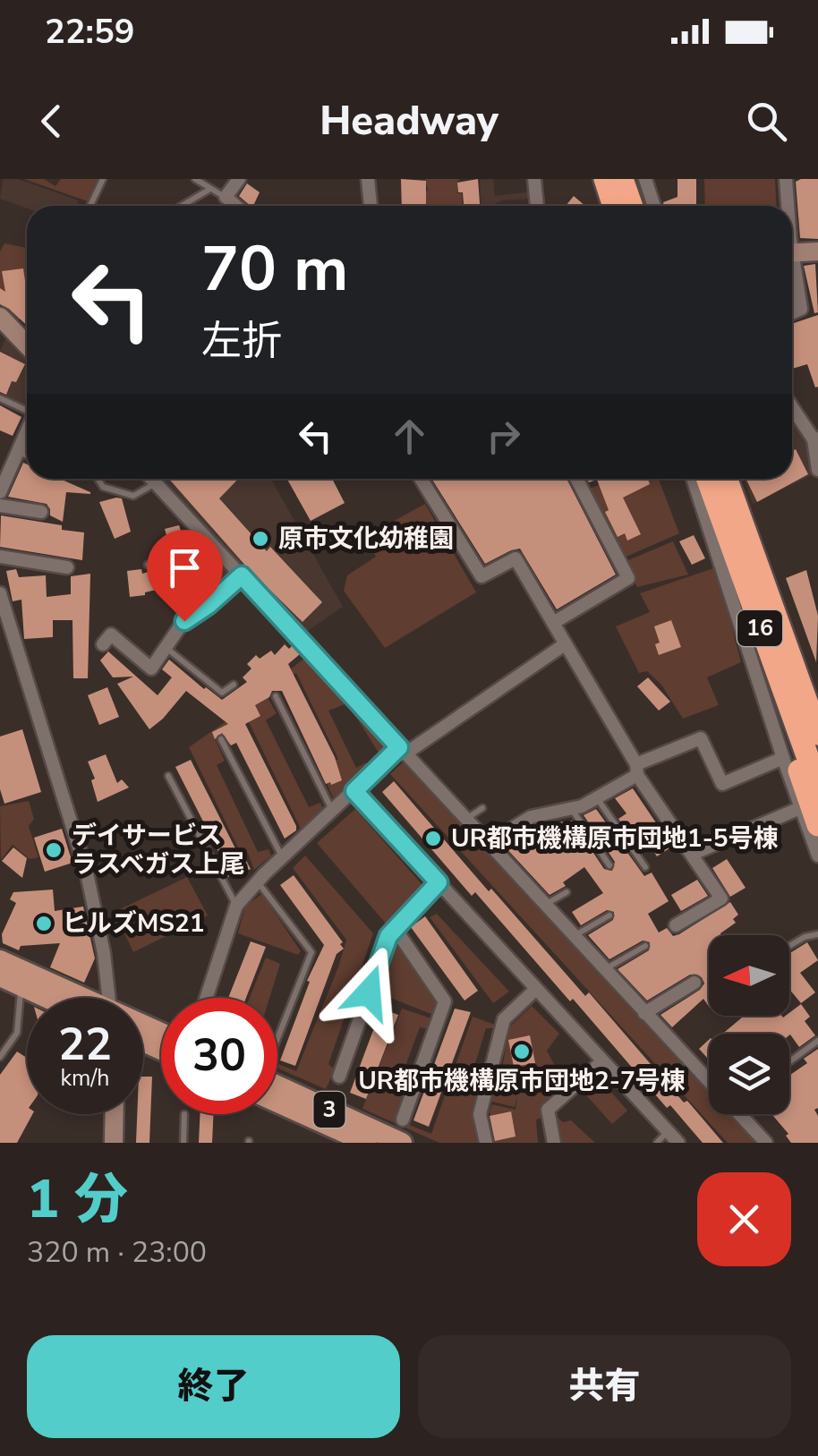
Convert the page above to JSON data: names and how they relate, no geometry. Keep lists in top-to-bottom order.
{
  "streets": {
    "highway": ["16"],
    "main road": ["3"]
  },
  "places": [
    "原市文化幼稚園",
    "UR都市機構原市団地1-5号棟",
    "デイサービス ラスベガス上尾",
    "ヒルズMS21",
    "UR都市機構原市団地2-7号棟"
  ],
  "north": "left",
  "page": {
    "status": "22:59",
    "header": "Headway",
    "turn": ["70 m", "左折"],
    "speed": "22 km/h",
    "limit": "30",
    "heading": ["1 分", "320 m · 23:00"],
    "buttons": ["終了", "共有"]
  }
}
